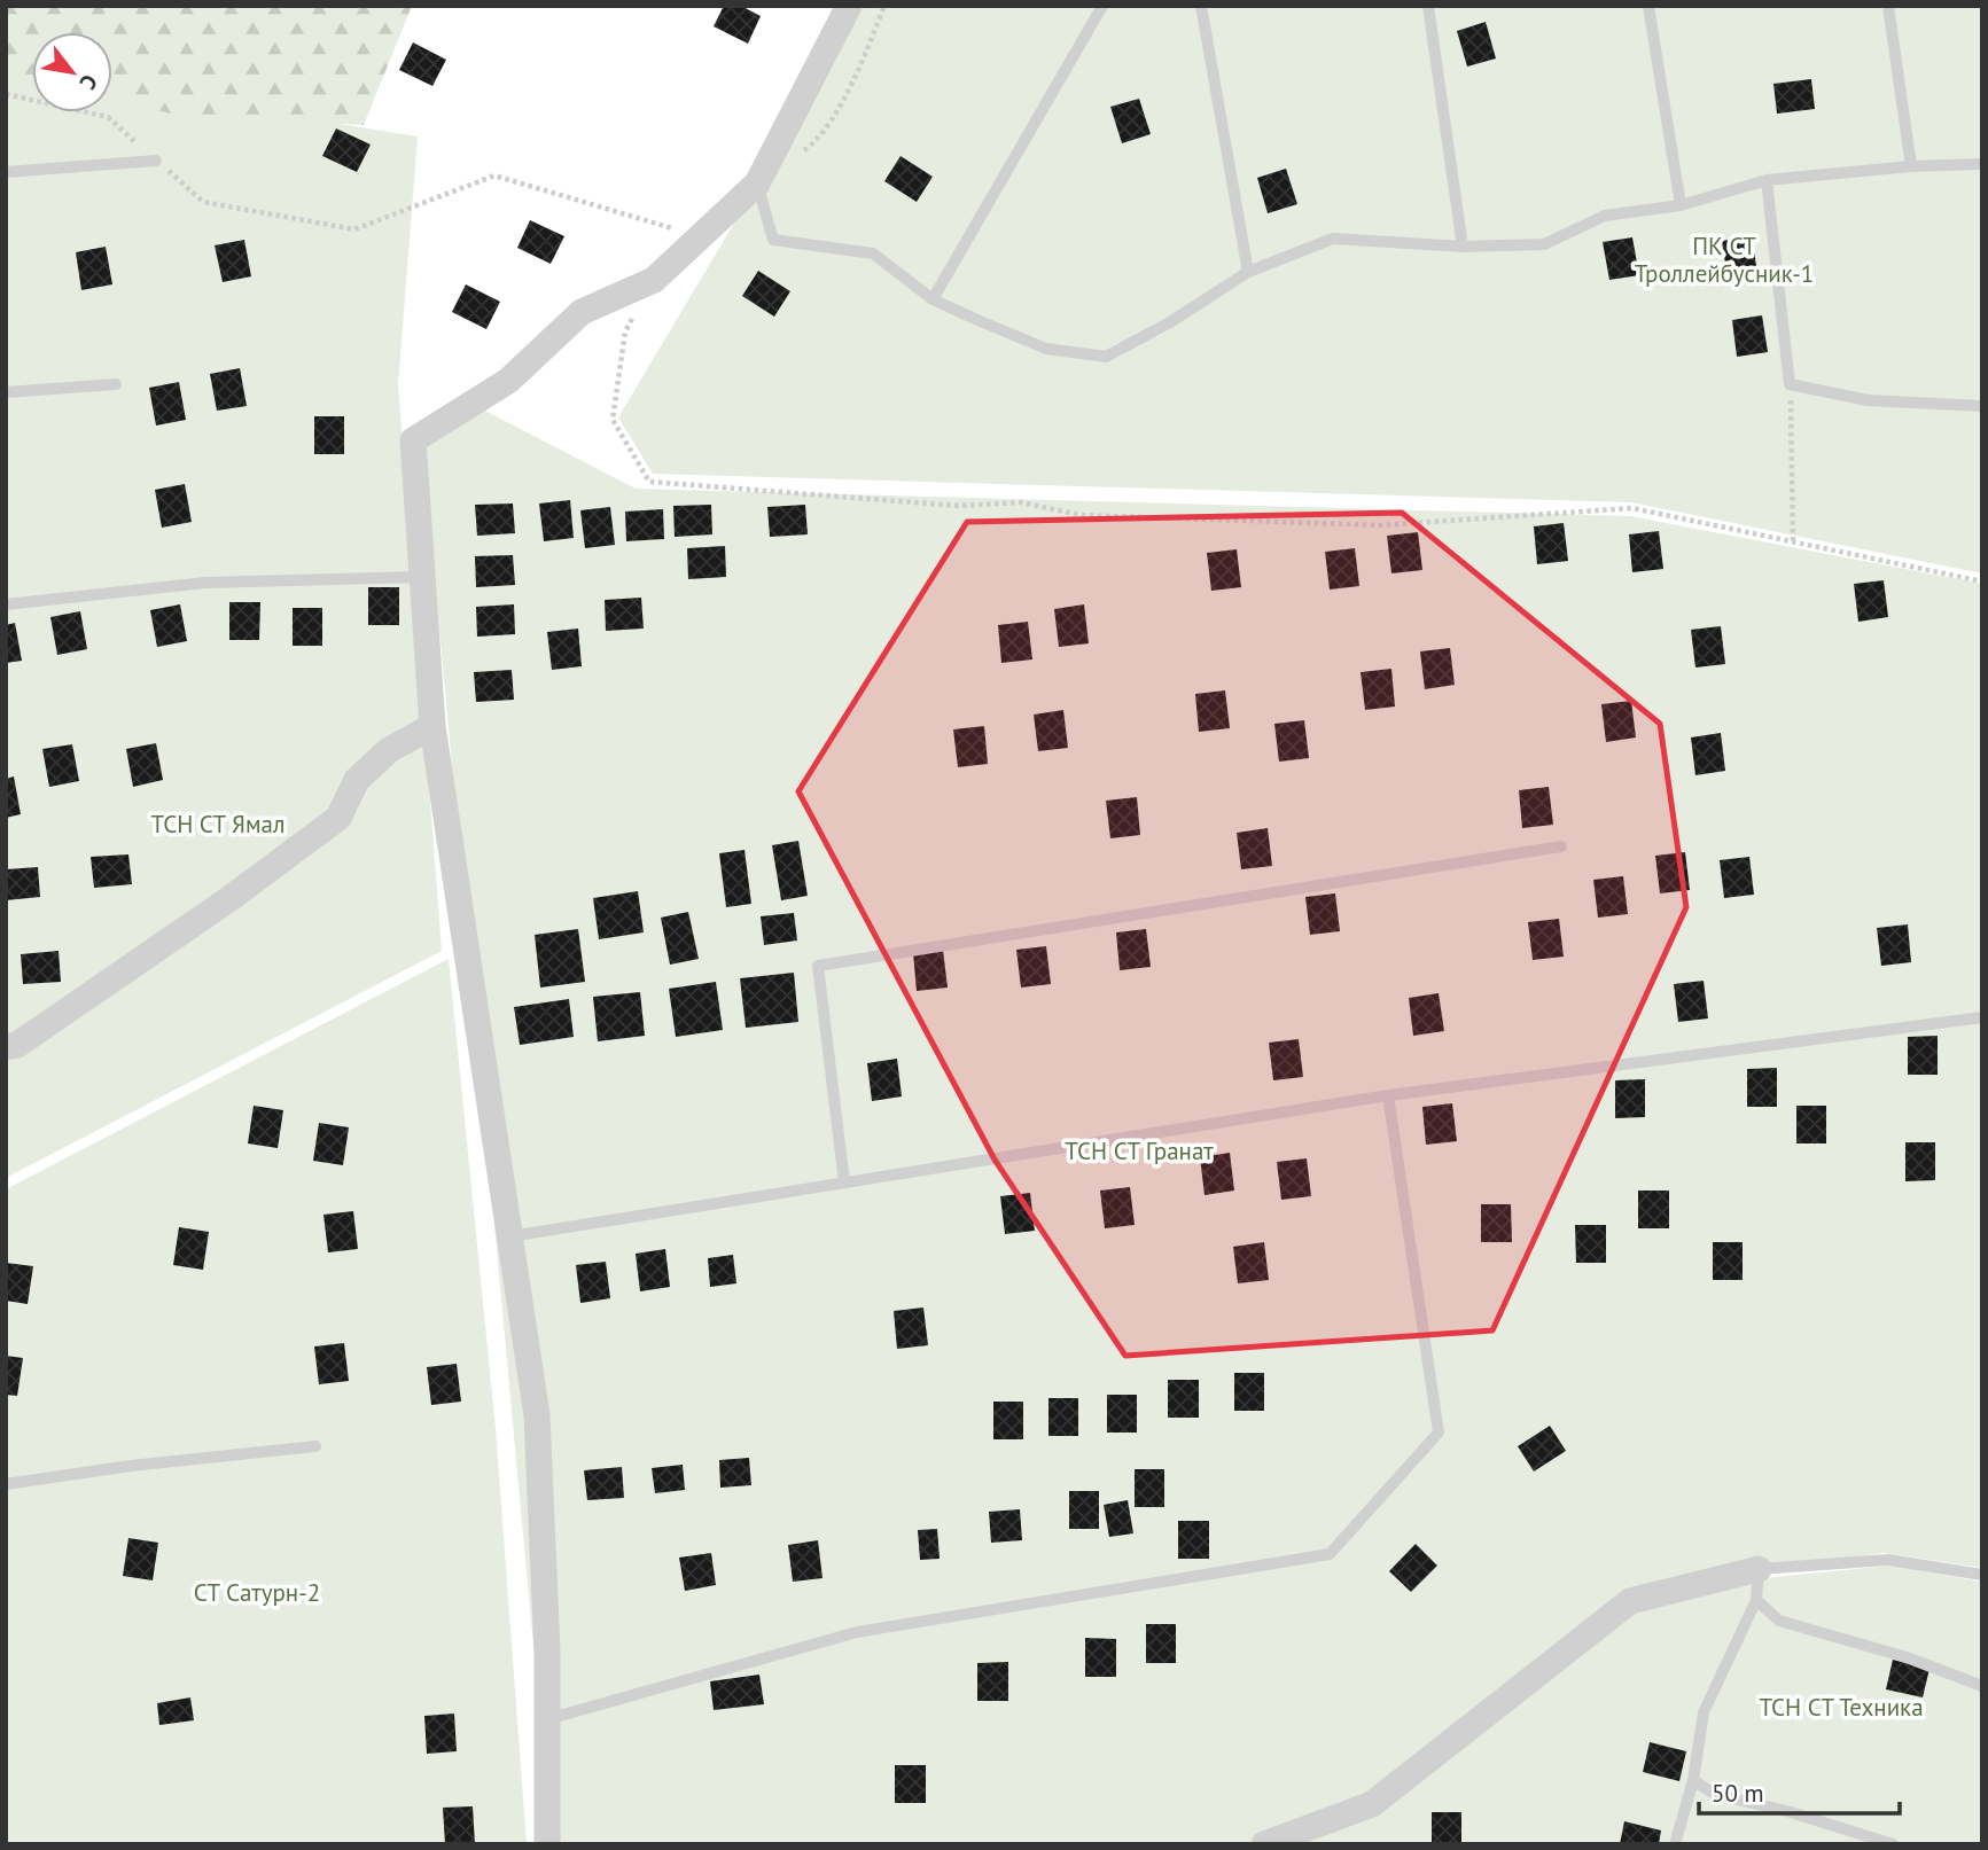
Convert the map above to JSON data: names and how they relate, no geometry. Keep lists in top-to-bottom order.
{
  "parks": [
    "ПК СТ Троллейбусник-1",
    "ТСН СТ Ямал",
    "ТСН СТ Гранат",
    "СТ Сатурн-2",
    "ТСН СТ Техника"
  ],
  "scale_bar": "50 m",
  "north": "bottom right"
}
